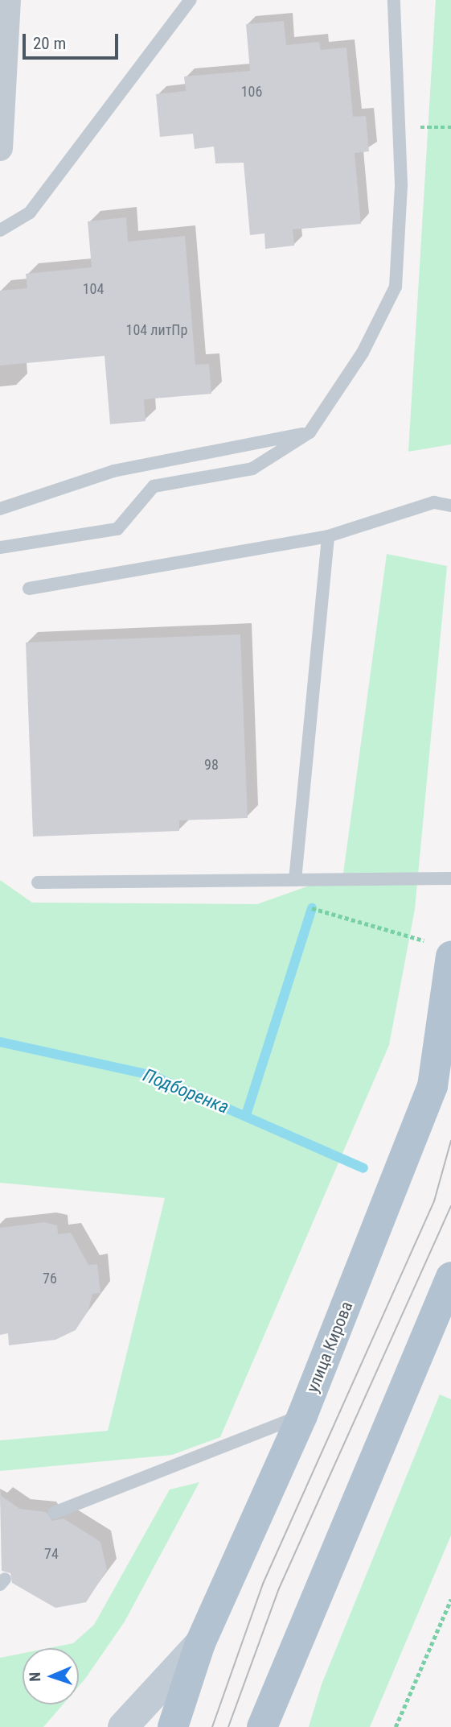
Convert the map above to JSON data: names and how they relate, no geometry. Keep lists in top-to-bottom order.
{
  "streets": {
    "main road": ["улица Кирова"]
  },
  "water": ["Подборенка"],
  "house_numbers": [
    "106",
    "104",
    "104 литПр",
    "98",
    "76",
    "74"
  ],
  "scale_bar": "20 m",
  "north": "left"
}
